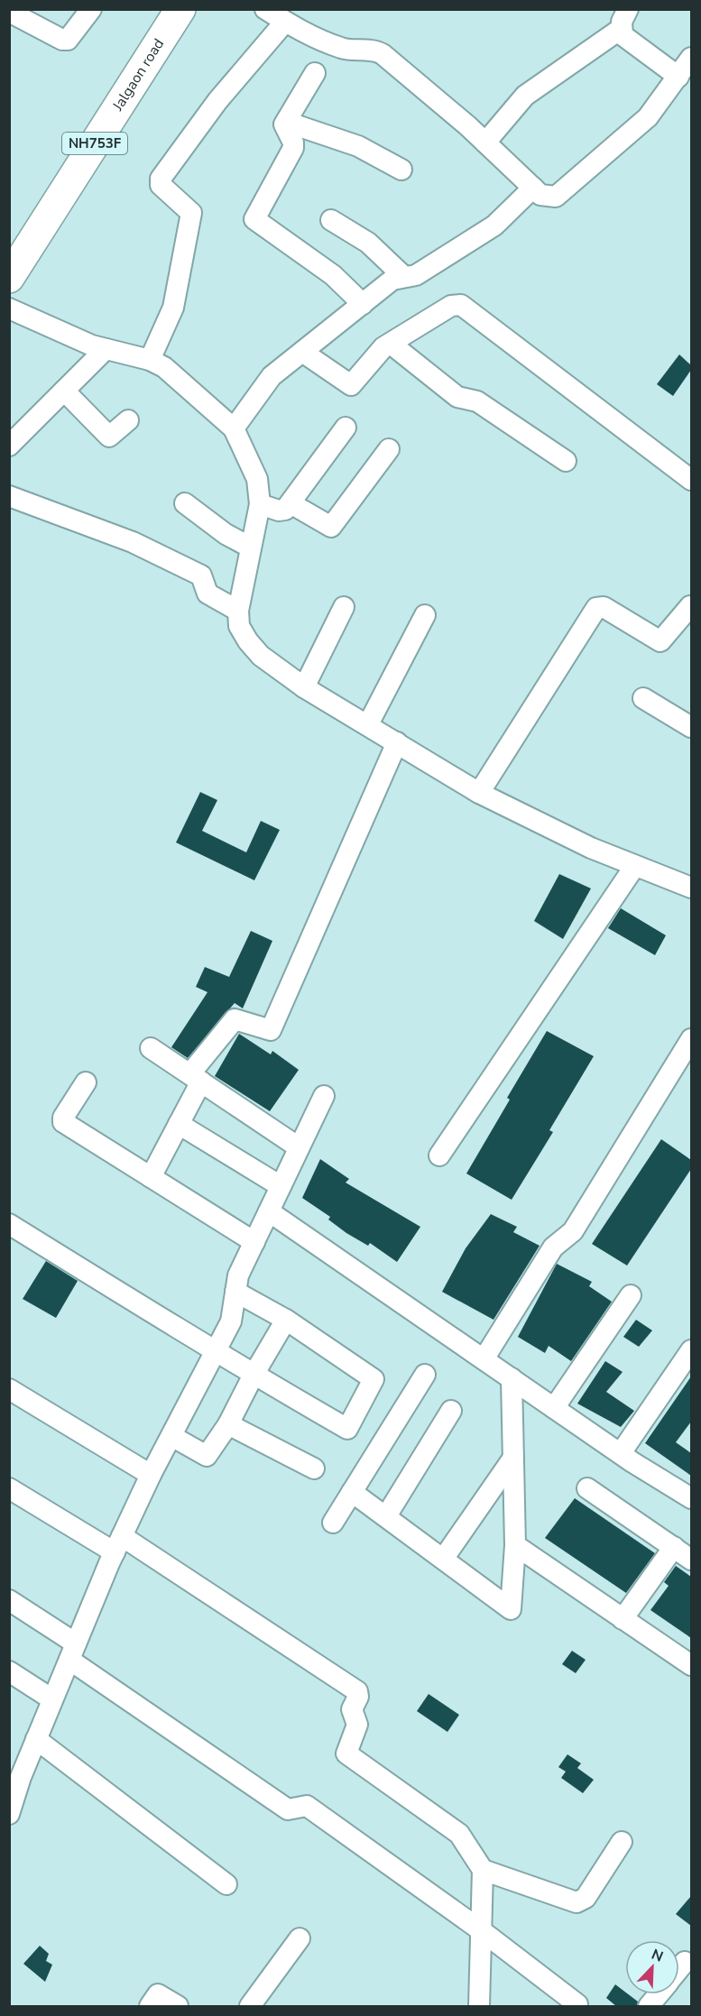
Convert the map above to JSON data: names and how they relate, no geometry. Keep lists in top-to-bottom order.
{
  "streets": {
    "highway": ["Jalgaon road", "NH753F"]
  },
  "north": "top right"
}
